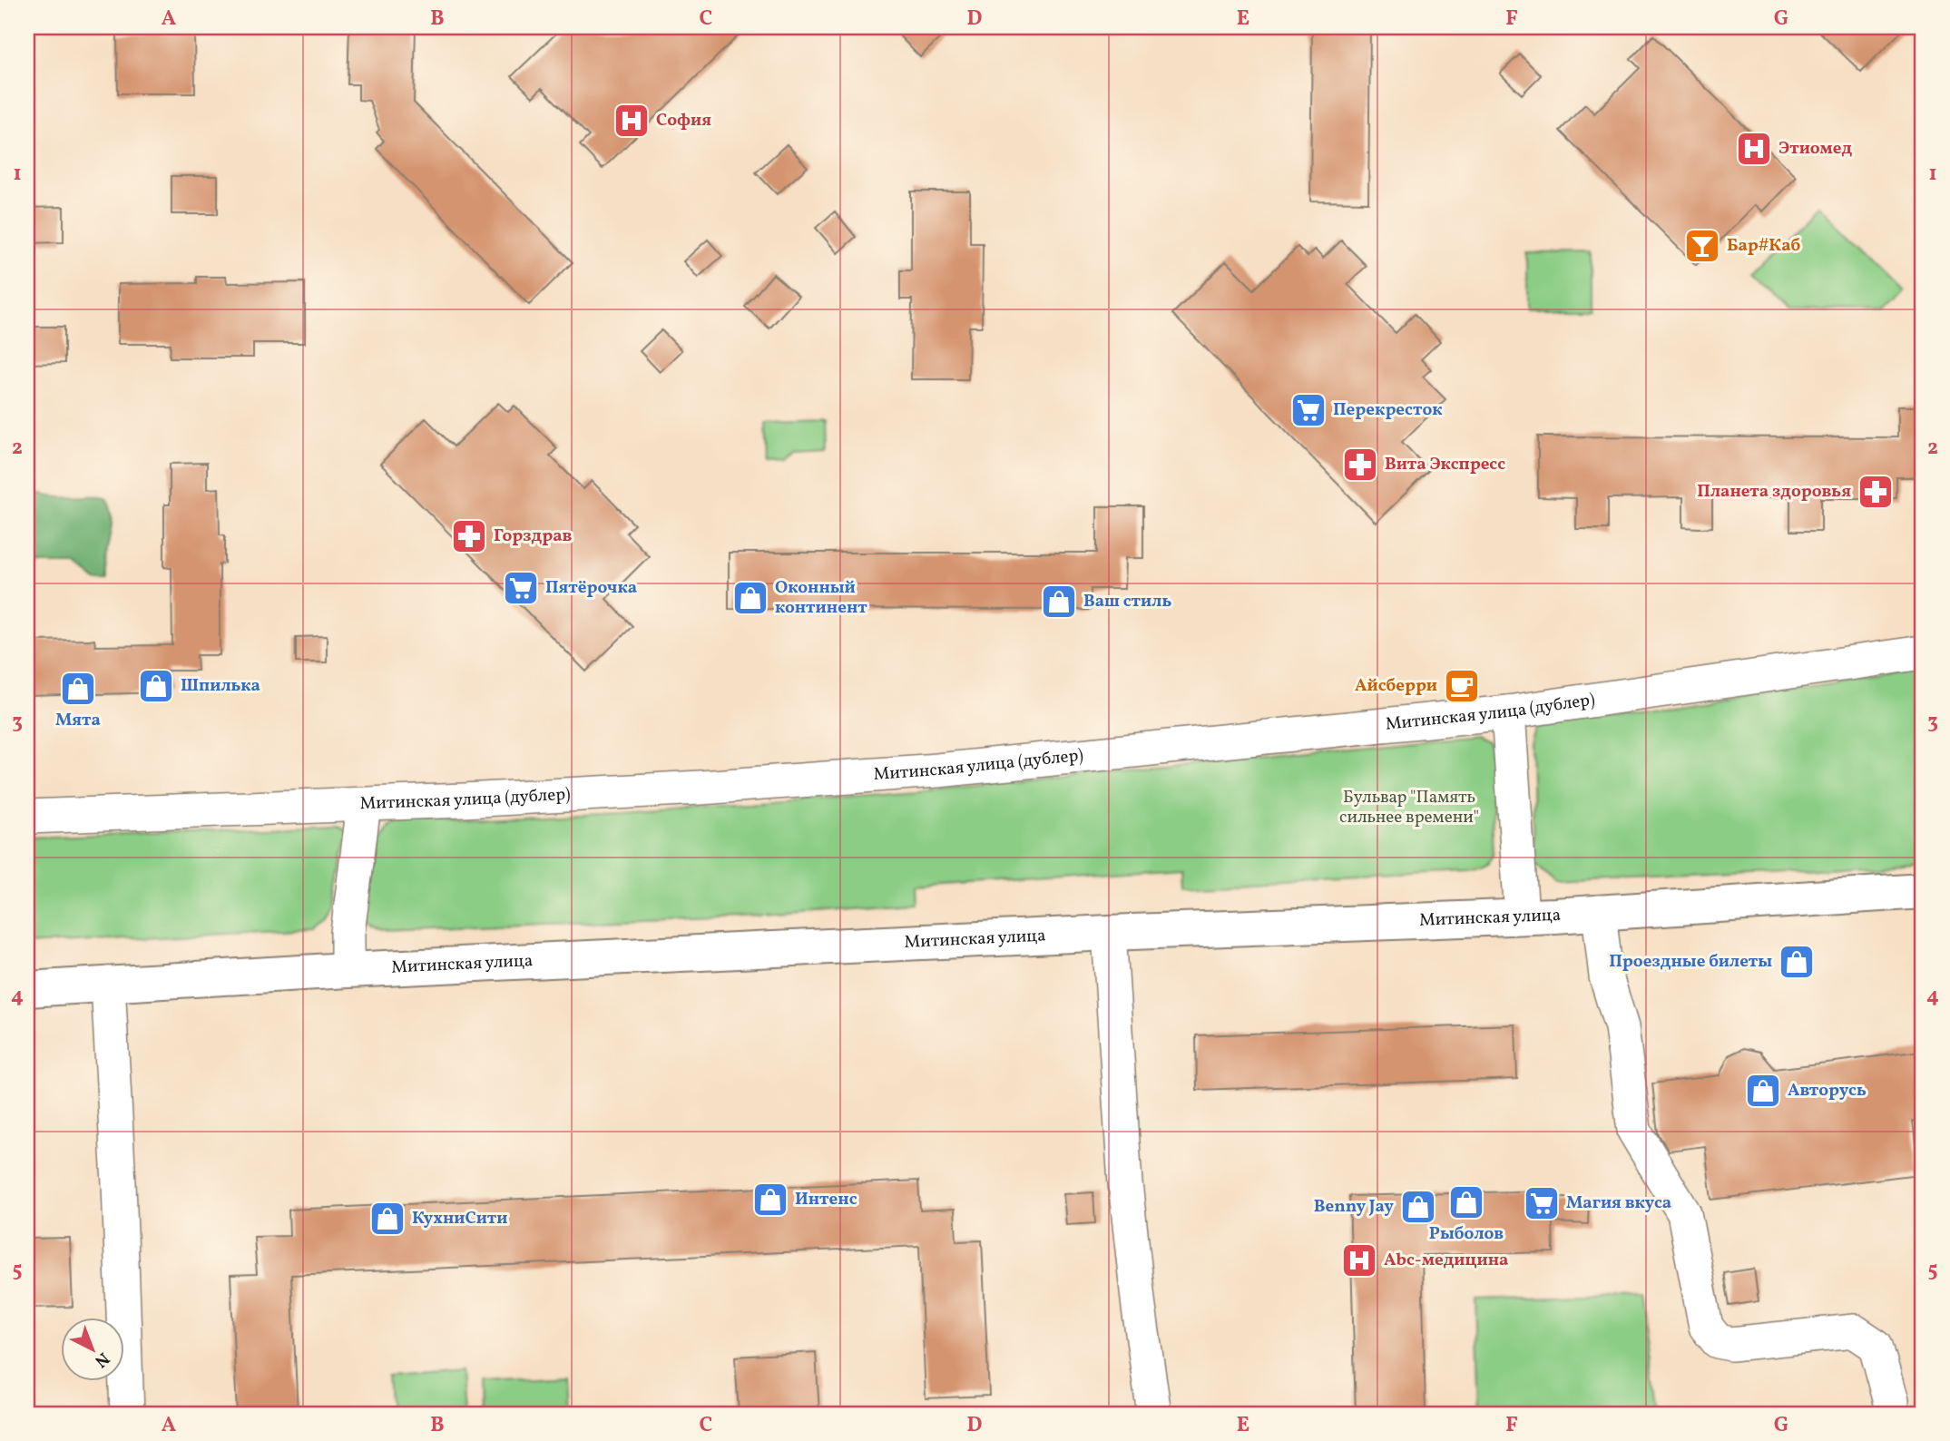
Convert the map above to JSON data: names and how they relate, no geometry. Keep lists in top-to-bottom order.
{
  "streets": {
    "main road": ["Митинская улица"],
    "street": ["Митинская улица (дублер)"]
  },
  "parks": ["Бульвар \"Память сильнее времени\""],
  "places": {
    "hospital": ["София", "Этиомед", "Abc-медицина"],
    "bar": ["Бар#Каб"],
    "supermarket": ["Перекресток", "Пятёрочка", "Магия вкуса"],
    "pharmacy": ["Вита Экспресс", "Планета здоровья", "Горздрав"],
    "shop": [
      "Оконный континент",
      "Ваш стиль",
      "Шпилька",
      "Мята",
      "Проездные билеты",
      "Авторусь",
      "Интенс",
      "Рыболов",
      "Benny Jay",
      "КухниСити"
    ],
    "cafe": ["Айсберри"]
  },
  "north": "bottom right",
  "grid": {
    "columns": [
      "A",
      "B",
      "C",
      "D",
      "E",
      "F",
      "G"
    ],
    "rows": [
      "1",
      "2",
      "3",
      "4",
      "5"
    ]
  }
}
